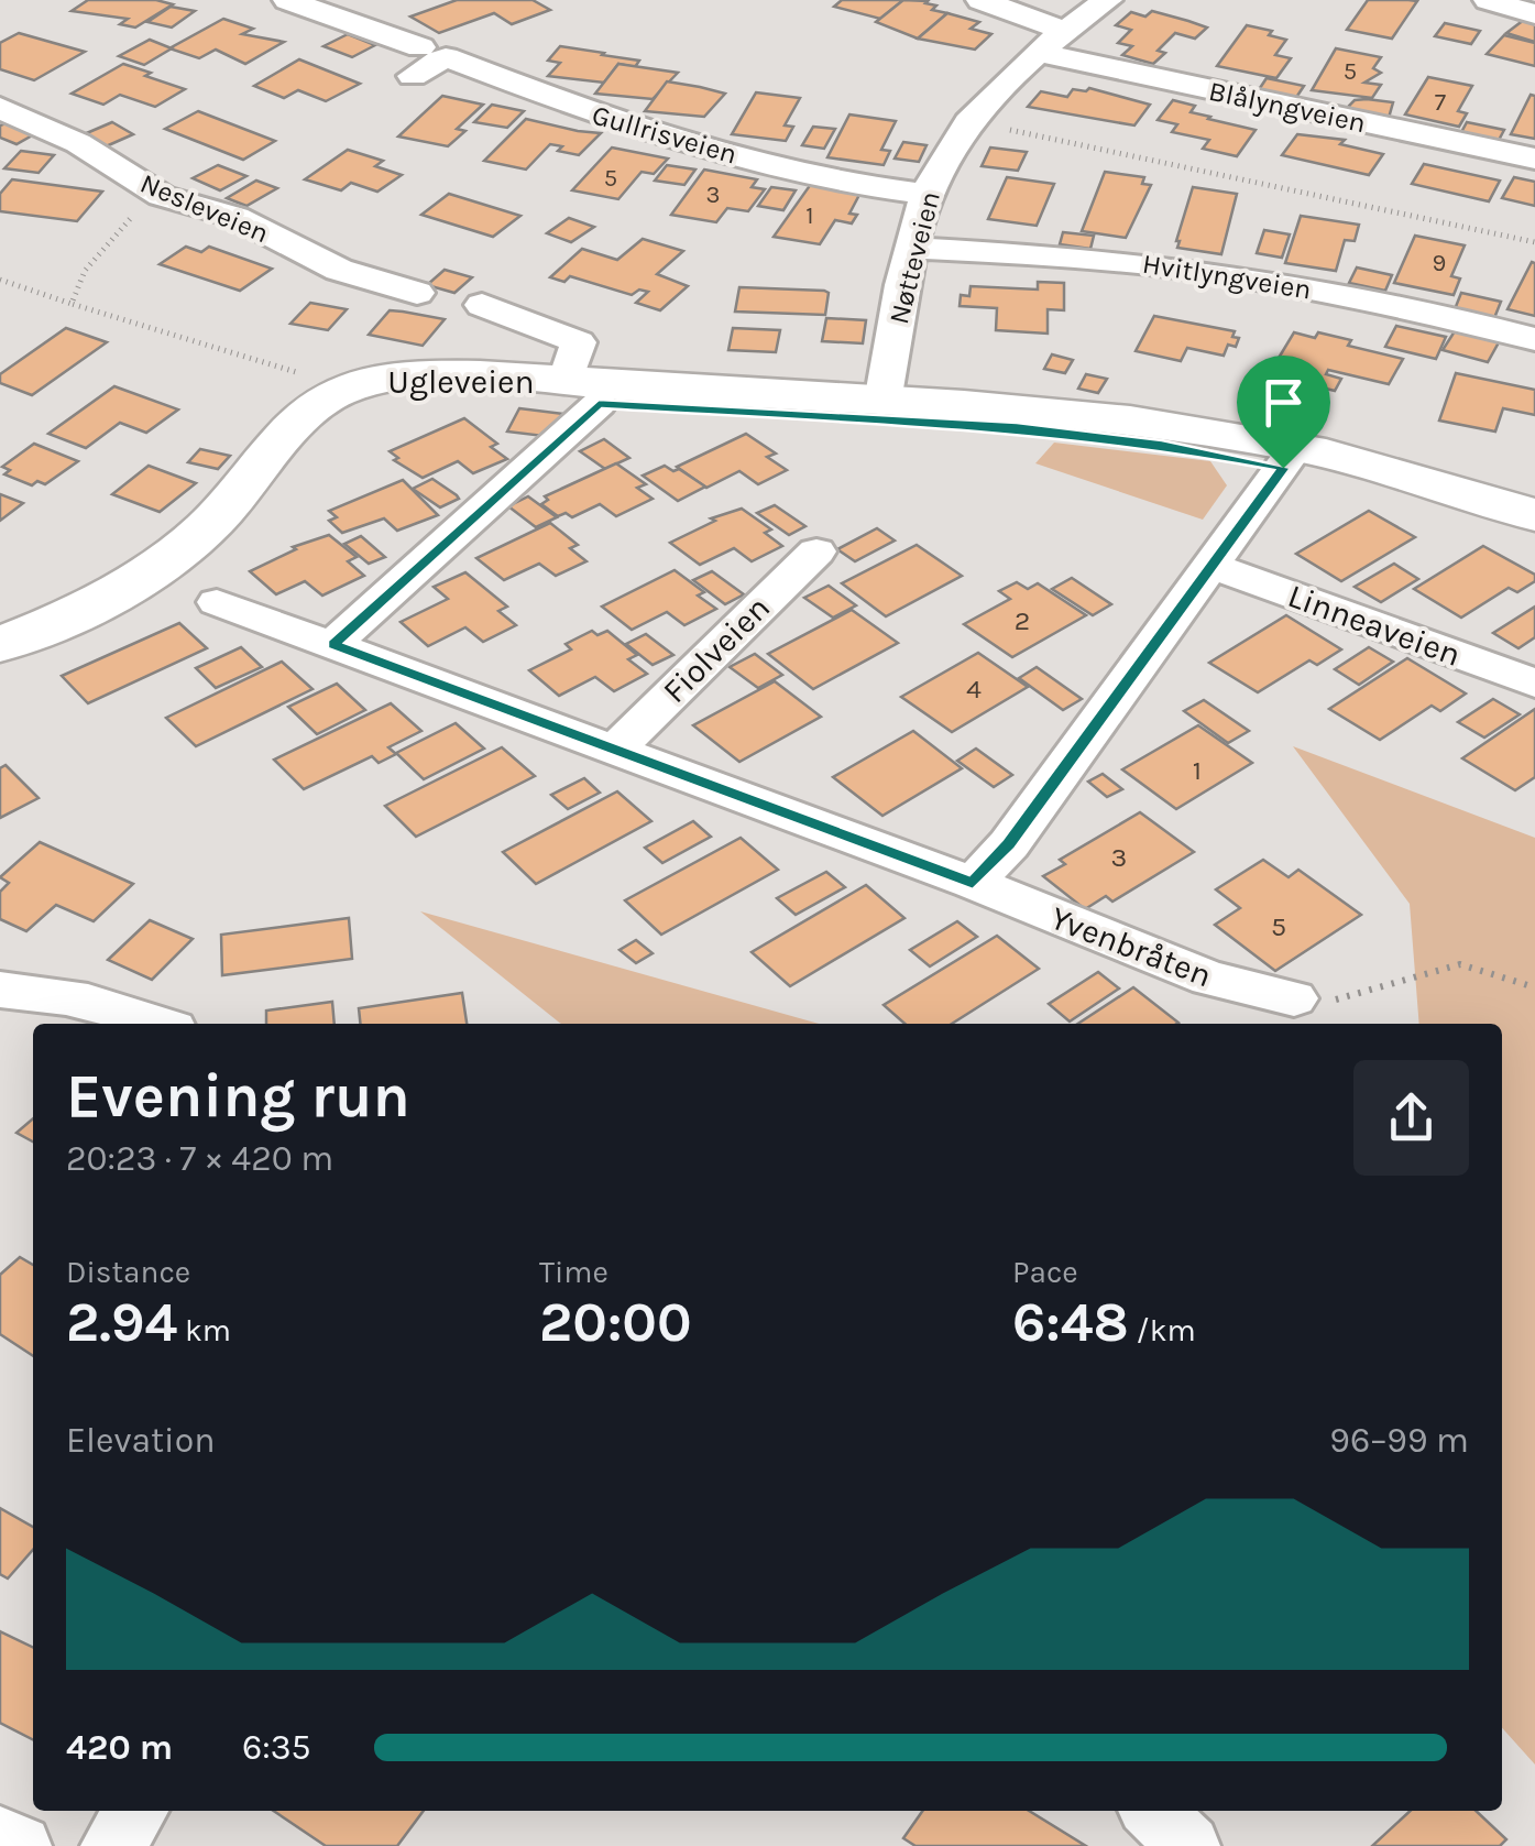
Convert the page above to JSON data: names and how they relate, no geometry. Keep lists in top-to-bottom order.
{
  "streets": {
    "street": [
      "Blålyngveien",
      "Gullrisveien",
      "Nesleveien",
      "Nøtteveien",
      "Hvitlyngveien",
      "Ugleveien",
      "Linneaveien",
      "Fiolveien",
      "Yvenbråten"
    ]
  },
  "crossings": [
    ["Blålyngveien", "Nøtteveien"],
    ["Gullrisveien", "Nøtteveien"],
    ["Nøtteveien", "Hvitlyngveien"],
    ["Nøtteveien", "Ugleveien"],
    ["Fiolveien", "Yvenbråten"]
  ],
  "house_numbers": [
    "5",
    "7",
    "5",
    "3",
    "1",
    "9",
    "2",
    "4",
    "1",
    "3",
    "5"
  ],
  "page": {
    "heading": ["Evening run", "20:23 · 7 × 420 m"],
    "stats": [
      ["Distance", "2.94 km"],
      ["Time", "20:00"],
      ["Pace", "6:48 /km"]
    ],
    "chart": ["Elevation", "96–99 m"],
    "list": [
      {
        "name": "420 m",
        "note": "6:35"
      }
    ]
  }
}
